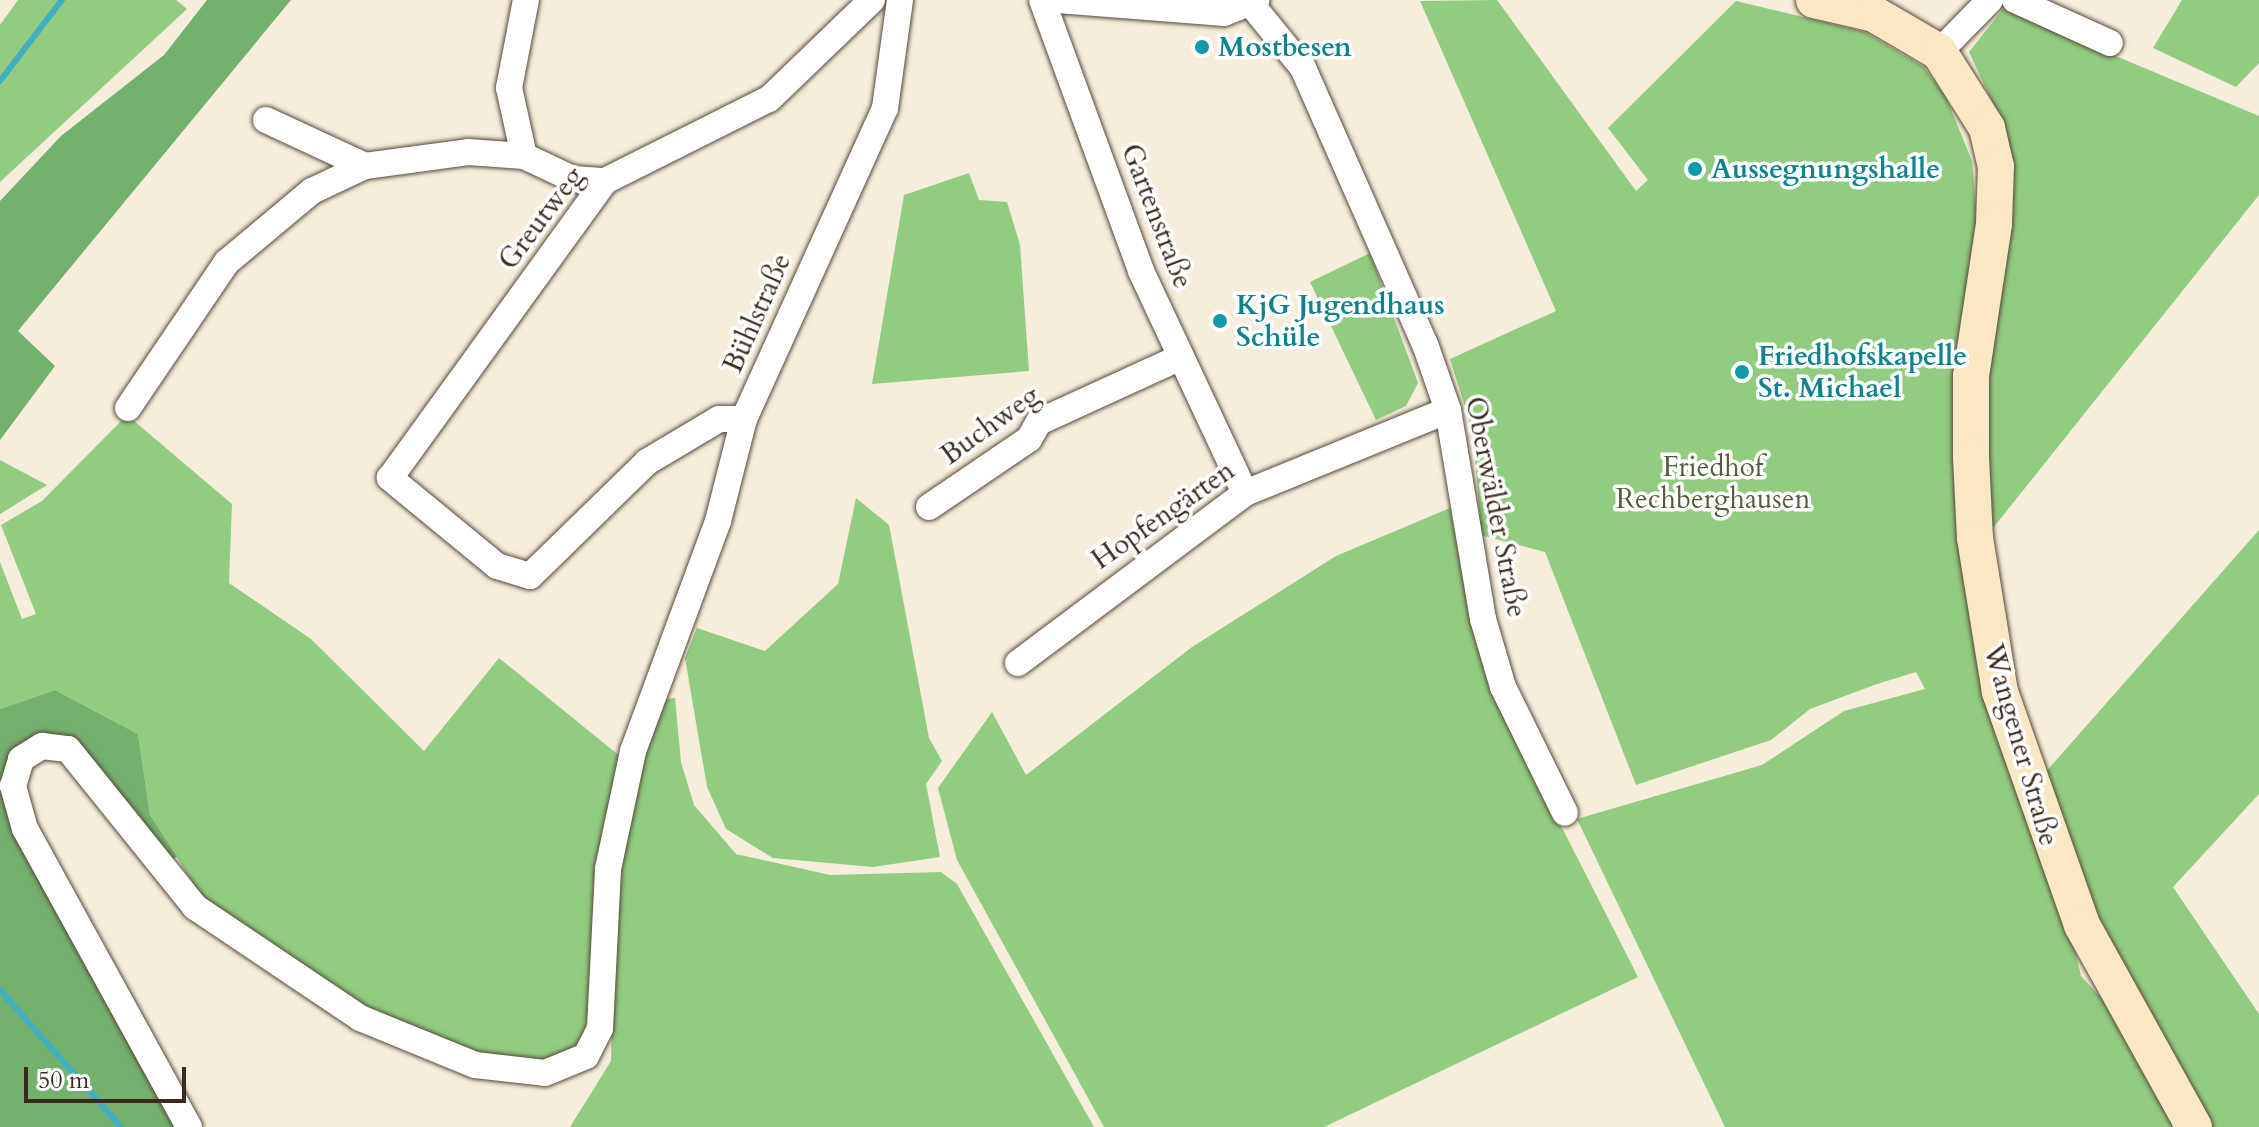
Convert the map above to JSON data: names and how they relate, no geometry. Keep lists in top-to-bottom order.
{
  "streets": {
    "street": [
      "Gartenstraße",
      "Greutweg",
      "Bühlstraße",
      "Buchweg",
      "Oberwälder Straße",
      "Hopfengärten",
      "Wangener Straße"
    ]
  },
  "crossings": [
    ["Gartenstraße", "Buchweg"],
    ["Gartenstraße", "Hopfengärten"],
    ["Greutweg", "Bühlstraße"],
    ["Oberwälder Straße", "Hopfengärten"]
  ],
  "parks": ["Friedhof Rechberghausen"],
  "places": [
    "Mostbesen",
    "Aussegnungshalle",
    "KjG Jugendhaus Schüle",
    "Friedhofskapelle St. Michael"
  ],
  "scale_bar": "50 m"
}
